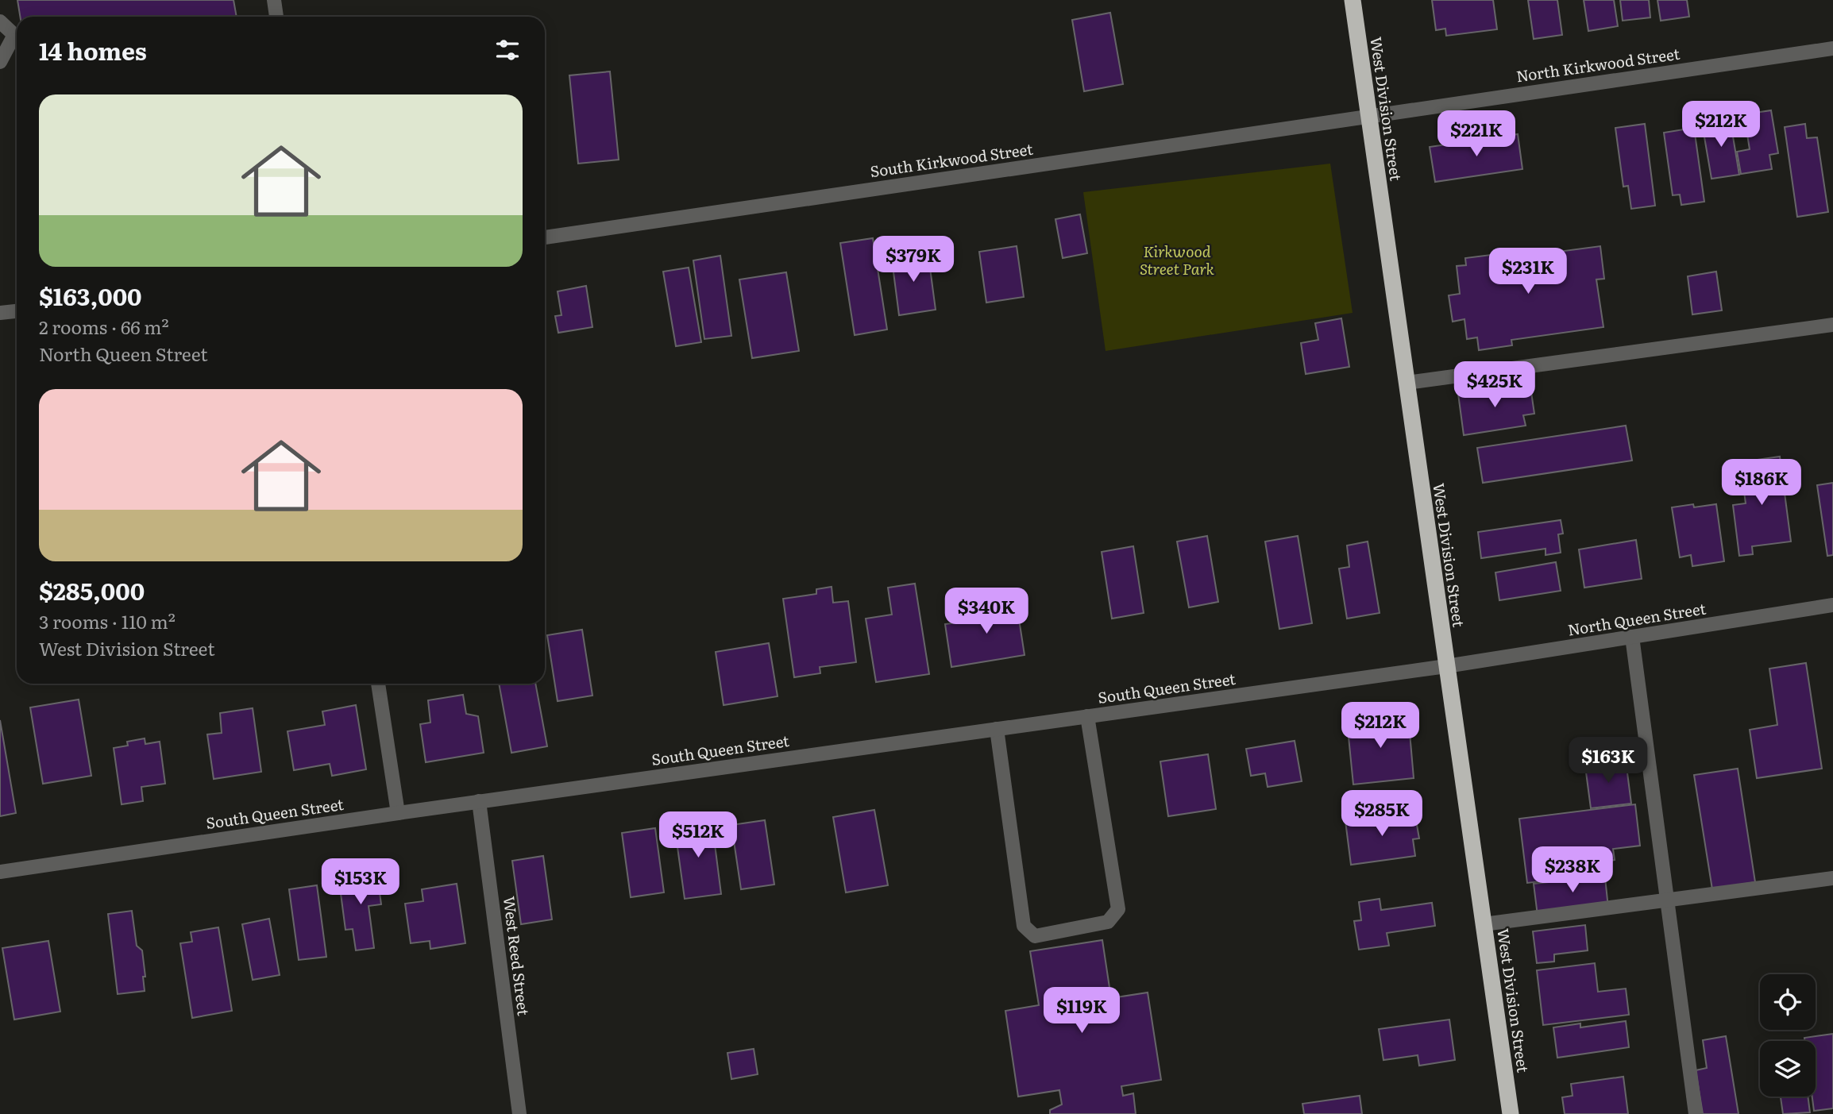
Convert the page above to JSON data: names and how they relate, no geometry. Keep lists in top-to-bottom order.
{
  "streets": {
    "highway": ["West Division Street"],
    "street": [
      "North Kirkwood Street",
      "South Kirkwood Street",
      "North Queen Street",
      "South Queen Street",
      "West Reed Street"
    ]
  },
  "crossings": [
    ["North Kirkwood Street", "West Division Street"],
    ["North Kirkwood Street", "South Kirkwood Street"],
    ["West Division Street", "South Kirkwood Street"],
    ["West Division Street", "North Queen Street"],
    ["West Division Street", "South Queen Street"],
    ["North Queen Street", "South Queen Street"],
    ["South Queen Street", "West Reed Street"]
  ],
  "parks": ["Kirkwood Street Park"],
  "page": {
    "heading": "14 homes",
    "list": [
      {
        "name": "$163,000",
        "note": "2 rooms · 66 m² · North Queen Street"
      },
      {
        "name": "$285,000",
        "note": "3 rooms · 110 m² · West Division Street"
      }
    ],
    "price": [
      "$212K",
      "$221K",
      "$379K",
      "$231K",
      "$425K",
      "$186K",
      "$340K",
      "$212K",
      "$163K",
      "$285K",
      "$512K",
      "$238K",
      "$153K",
      "$119K"
    ]
  }
}
